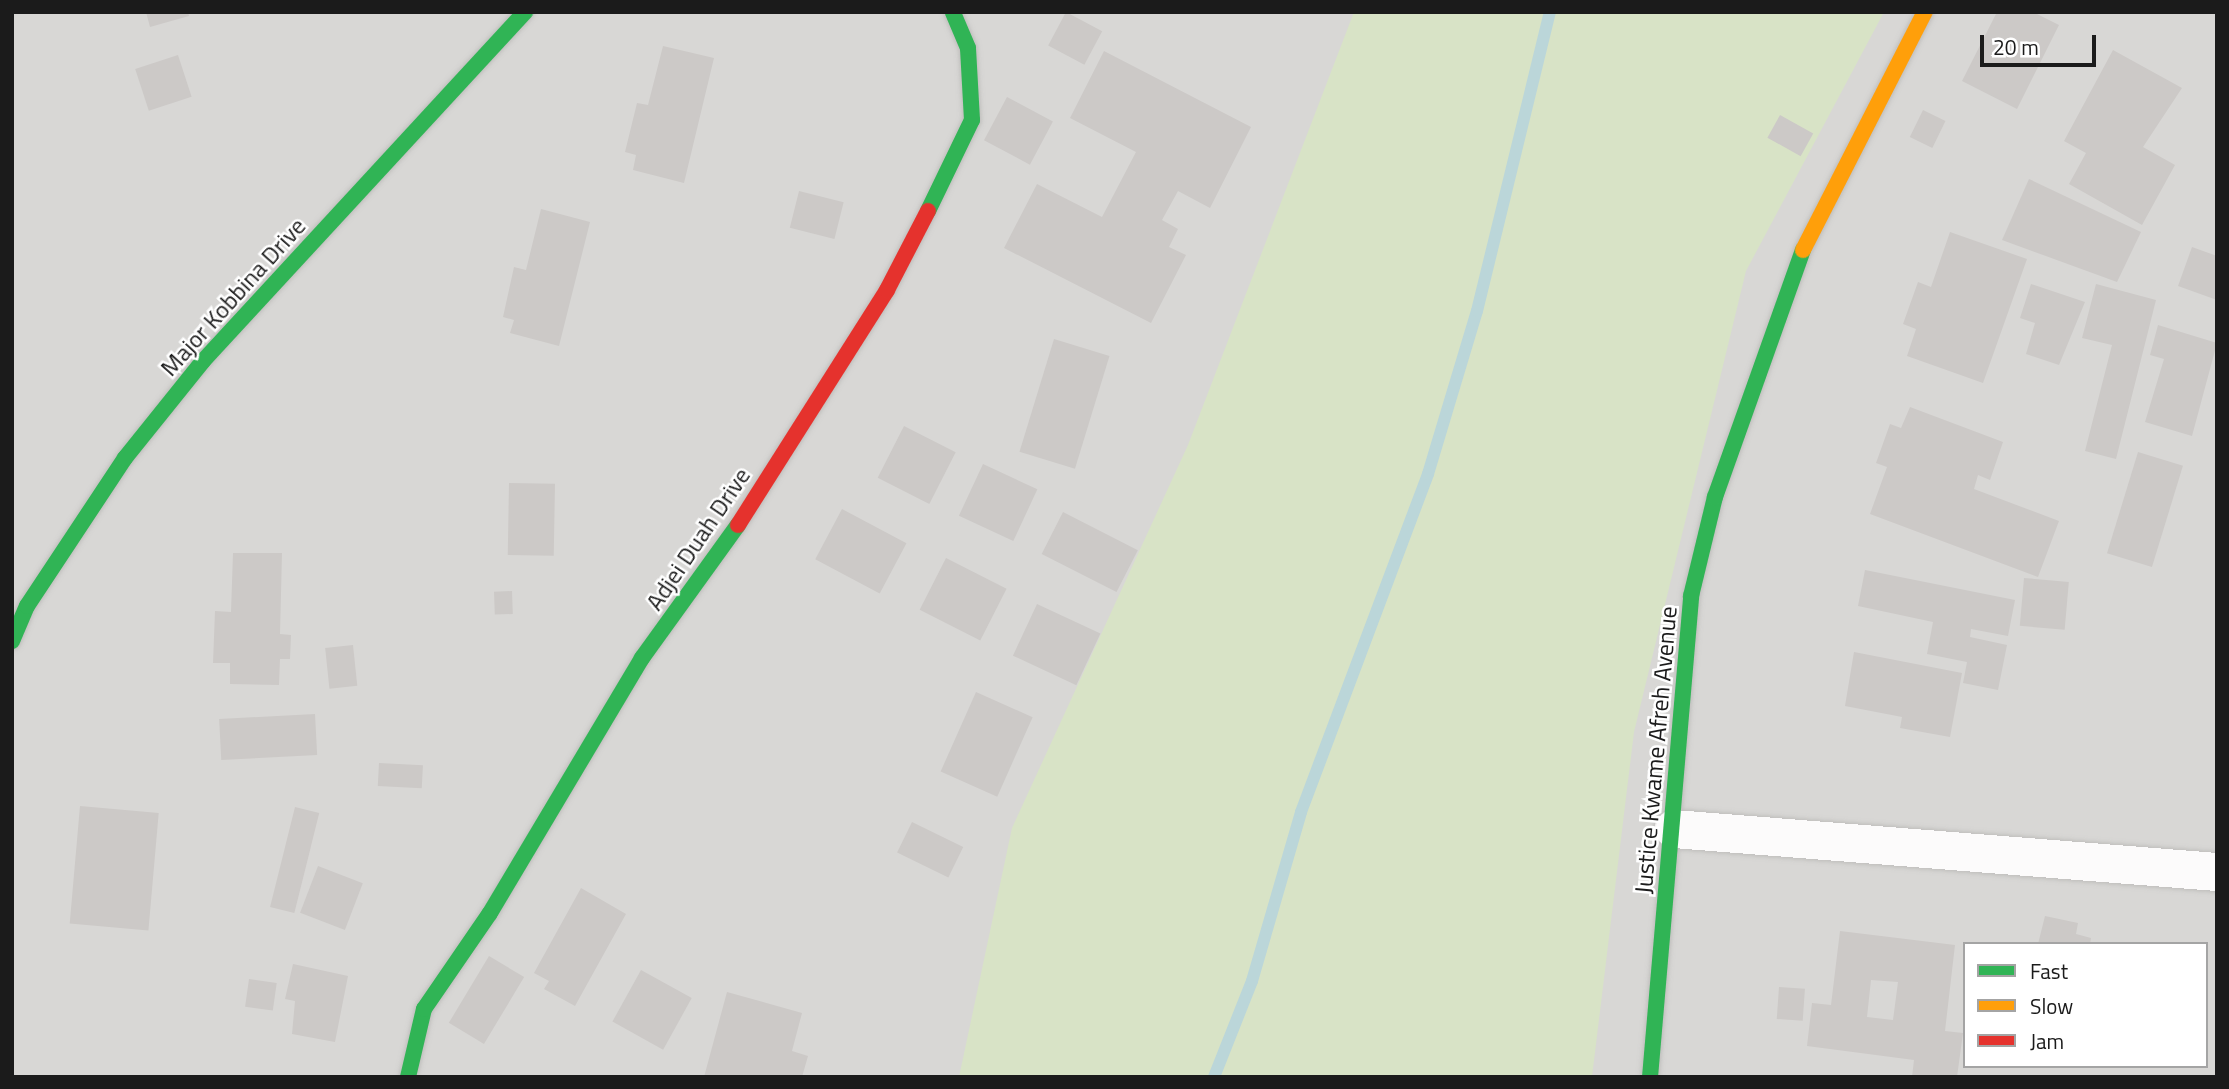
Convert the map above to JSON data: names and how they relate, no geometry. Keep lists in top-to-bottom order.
{
  "streets": {
    "street": ["Major Kobbina Drive", "Adjei Duah Drive", "Justice Kwame Afreh Avenue"]
  },
  "legend": ["Fast", "Slow", "Jam"],
  "scale_bar": "20 m"
}
